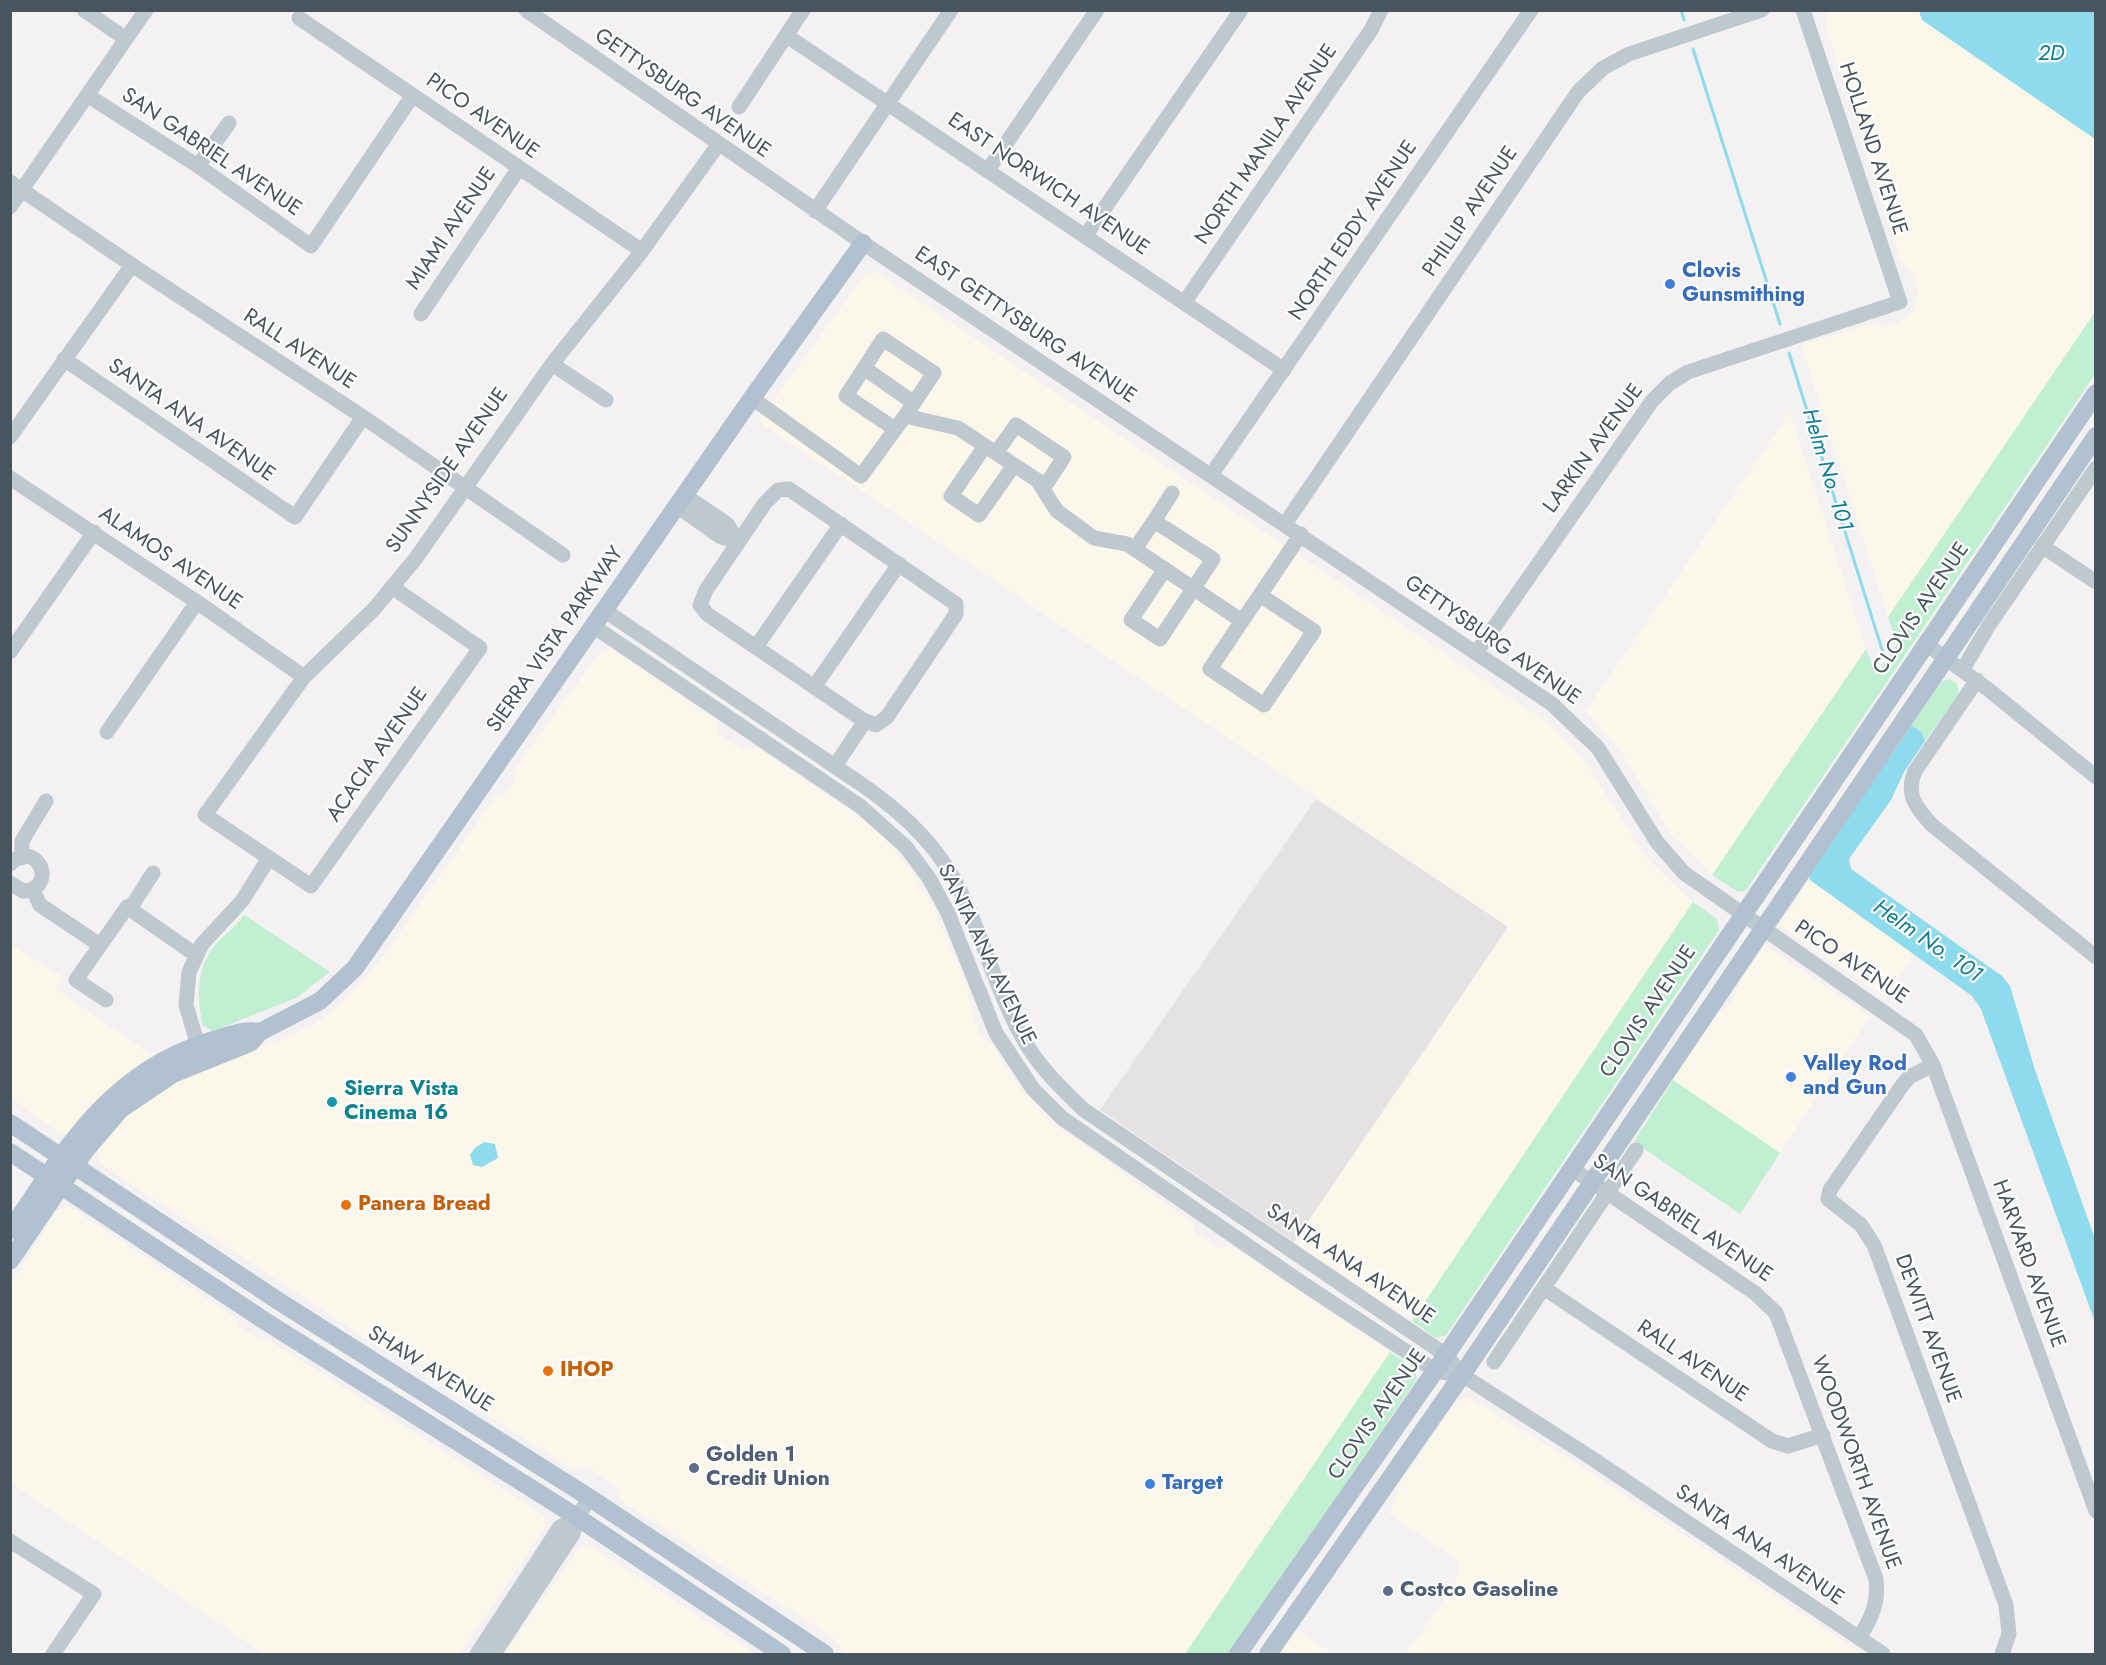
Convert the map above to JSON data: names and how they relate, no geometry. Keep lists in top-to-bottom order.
{
  "streets": {
    "main road": ["CLOVIS AVENUE", "SIERRA VISTA PARKWAY", "SHAW AVENUE"],
    "street": [
      "GETTYSBURG AVENUE",
      "PICO AVENUE",
      "NORTH MANILA AVENUE",
      "HOLLAND AVENUE",
      "SAN GABRIEL AVENUE",
      "EAST NORWICH AVENUE",
      "PHILLIP AVENUE",
      "MIAMI AVENUE",
      "NORTH EDDY AVENUE",
      "EAST GETTYSBURG AVENUE",
      "RALL AVENUE",
      "SANTA ANA AVENUE",
      "LARKIN AVENUE",
      "SUNNYSIDE AVENUE",
      "ALAMOS AVENUE",
      "ACACIA AVENUE",
      "HARVARD AVENUE",
      "DEWITT AVENUE",
      "WOODWORTH AVENUE"
    ]
  },
  "crossings": [
    ["GETTYSBURG AVENUE", "PICO AVENUE"],
    ["GETTYSBURG AVENUE", "PHILLIP AVENUE"],
    ["GETTYSBURG AVENUE", "NORTH EDDY AVENUE"],
    ["GETTYSBURG AVENUE", "EAST GETTYSBURG AVENUE"],
    ["GETTYSBURG AVENUE", "LARKIN AVENUE"],
    ["GETTYSBURG AVENUE", "SUNNYSIDE AVENUE"],
    ["GETTYSBURG AVENUE", "CLOVIS AVENUE"],
    ["PICO AVENUE", "SAN GABRIEL AVENUE"],
    ["PICO AVENUE", "MIAMI AVENUE"],
    ["PICO AVENUE", "SUNNYSIDE AVENUE"],
    ["PICO AVENUE", "HARVARD AVENUE"],
    ["NORTH MANILA AVENUE", "EAST NORWICH AVENUE"],
    ["HOLLAND AVENUE", "LARKIN AVENUE"],
    ["SAN GABRIEL AVENUE", "CLOVIS AVENUE"],
    ["SAN GABRIEL AVENUE", "WOODWORTH AVENUE"],
    ["EAST NORWICH AVENUE", "NORTH EDDY AVENUE"],
    ["NORTH EDDY AVENUE", "EAST GETTYSBURG AVENUE"],
    ["EAST GETTYSBURG AVENUE", "SIERRA VISTA PARKWAY"],
    ["RALL AVENUE", "SANTA ANA AVENUE"],
    ["RALL AVENUE", "SUNNYSIDE AVENUE"],
    ["RALL AVENUE", "WOODWORTH AVENUE"],
    ["SANTA ANA AVENUE", "CLOVIS AVENUE"],
    ["SANTA ANA AVENUE", "SIERRA VISTA PARKWAY"],
    ["SANTA ANA AVENUE", "WOODWORTH AVENUE"],
    ["SUNNYSIDE AVENUE", "ALAMOS AVENUE"],
    ["SUNNYSIDE AVENUE", "ACACIA AVENUE"],
    ["SIERRA VISTA PARKWAY", "SHAW AVENUE"],
    ["HARVARD AVENUE", "DEWITT AVENUE"]
  ],
  "water": ["2D", "Helm No. 101"],
  "places": [
    "Clovis Gunsmithing",
    "Valley Rod and Gun",
    "Sierra Vista Cinema 16",
    "Panera Bread",
    "IHOP",
    "Golden 1 Credit Union",
    "Target",
    "Costco Gasoline"
  ]
}
